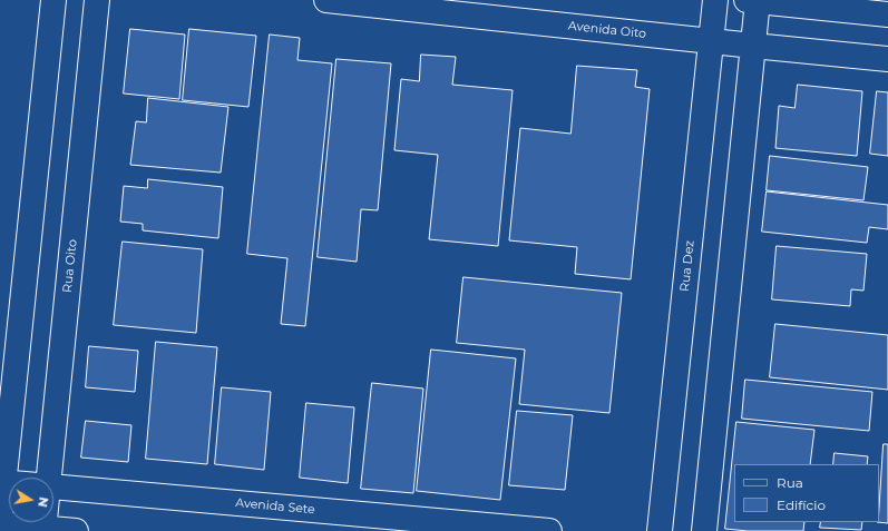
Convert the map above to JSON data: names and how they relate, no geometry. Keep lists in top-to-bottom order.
{
  "streets": {
    "street": [
      "Avenida Oito",
      "Rua Oito",
      "Rua Dez",
      "Avenida Sete"
    ]
  },
  "crossings": [
    ["Avenida Oito", "Rua Dez"]
  ],
  "legend": ["Rua", "Edifício"],
  "north": "right"
}
